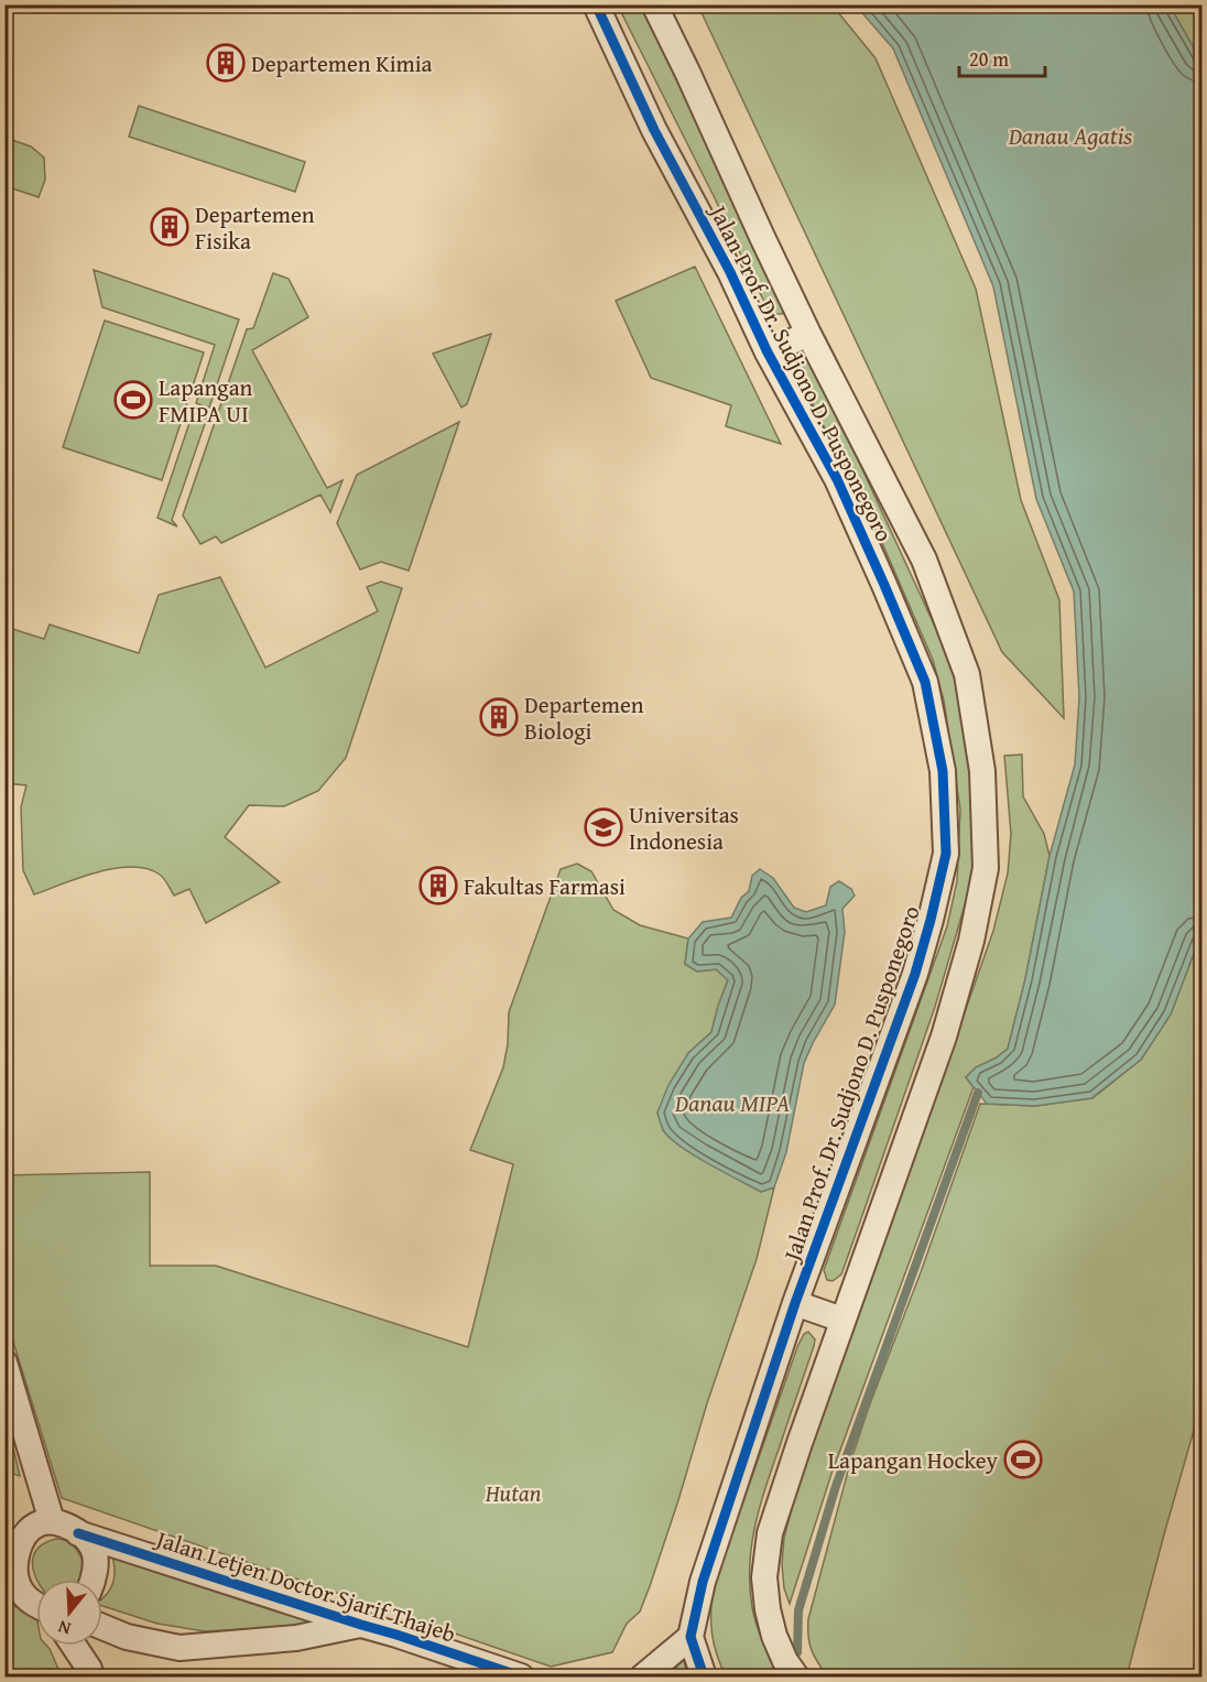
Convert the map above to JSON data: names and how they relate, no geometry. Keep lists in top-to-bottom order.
{
  "streets": {
    "street": ["Jalan Prof. Dr. Sudjono D. Pusponegoro", "Jalan Letjen Doctor Sjarif Thajeb"]
  },
  "water": ["Danau Agatis", "Danau MIPA"],
  "parks": ["Hutan"],
  "places": {
    "building": [
      "Departemen Kimia",
      "Departemen Fisika",
      "Departemen Biologi",
      "Fakultas Farmasi"
    ],
    "sports": ["Lapangan FMIPA UI", "Lapangan Hockey"],
    "school or university": ["Universitas Indonesia"]
  },
  "scale_bar": "20 m",
  "north": "bottom"
}
